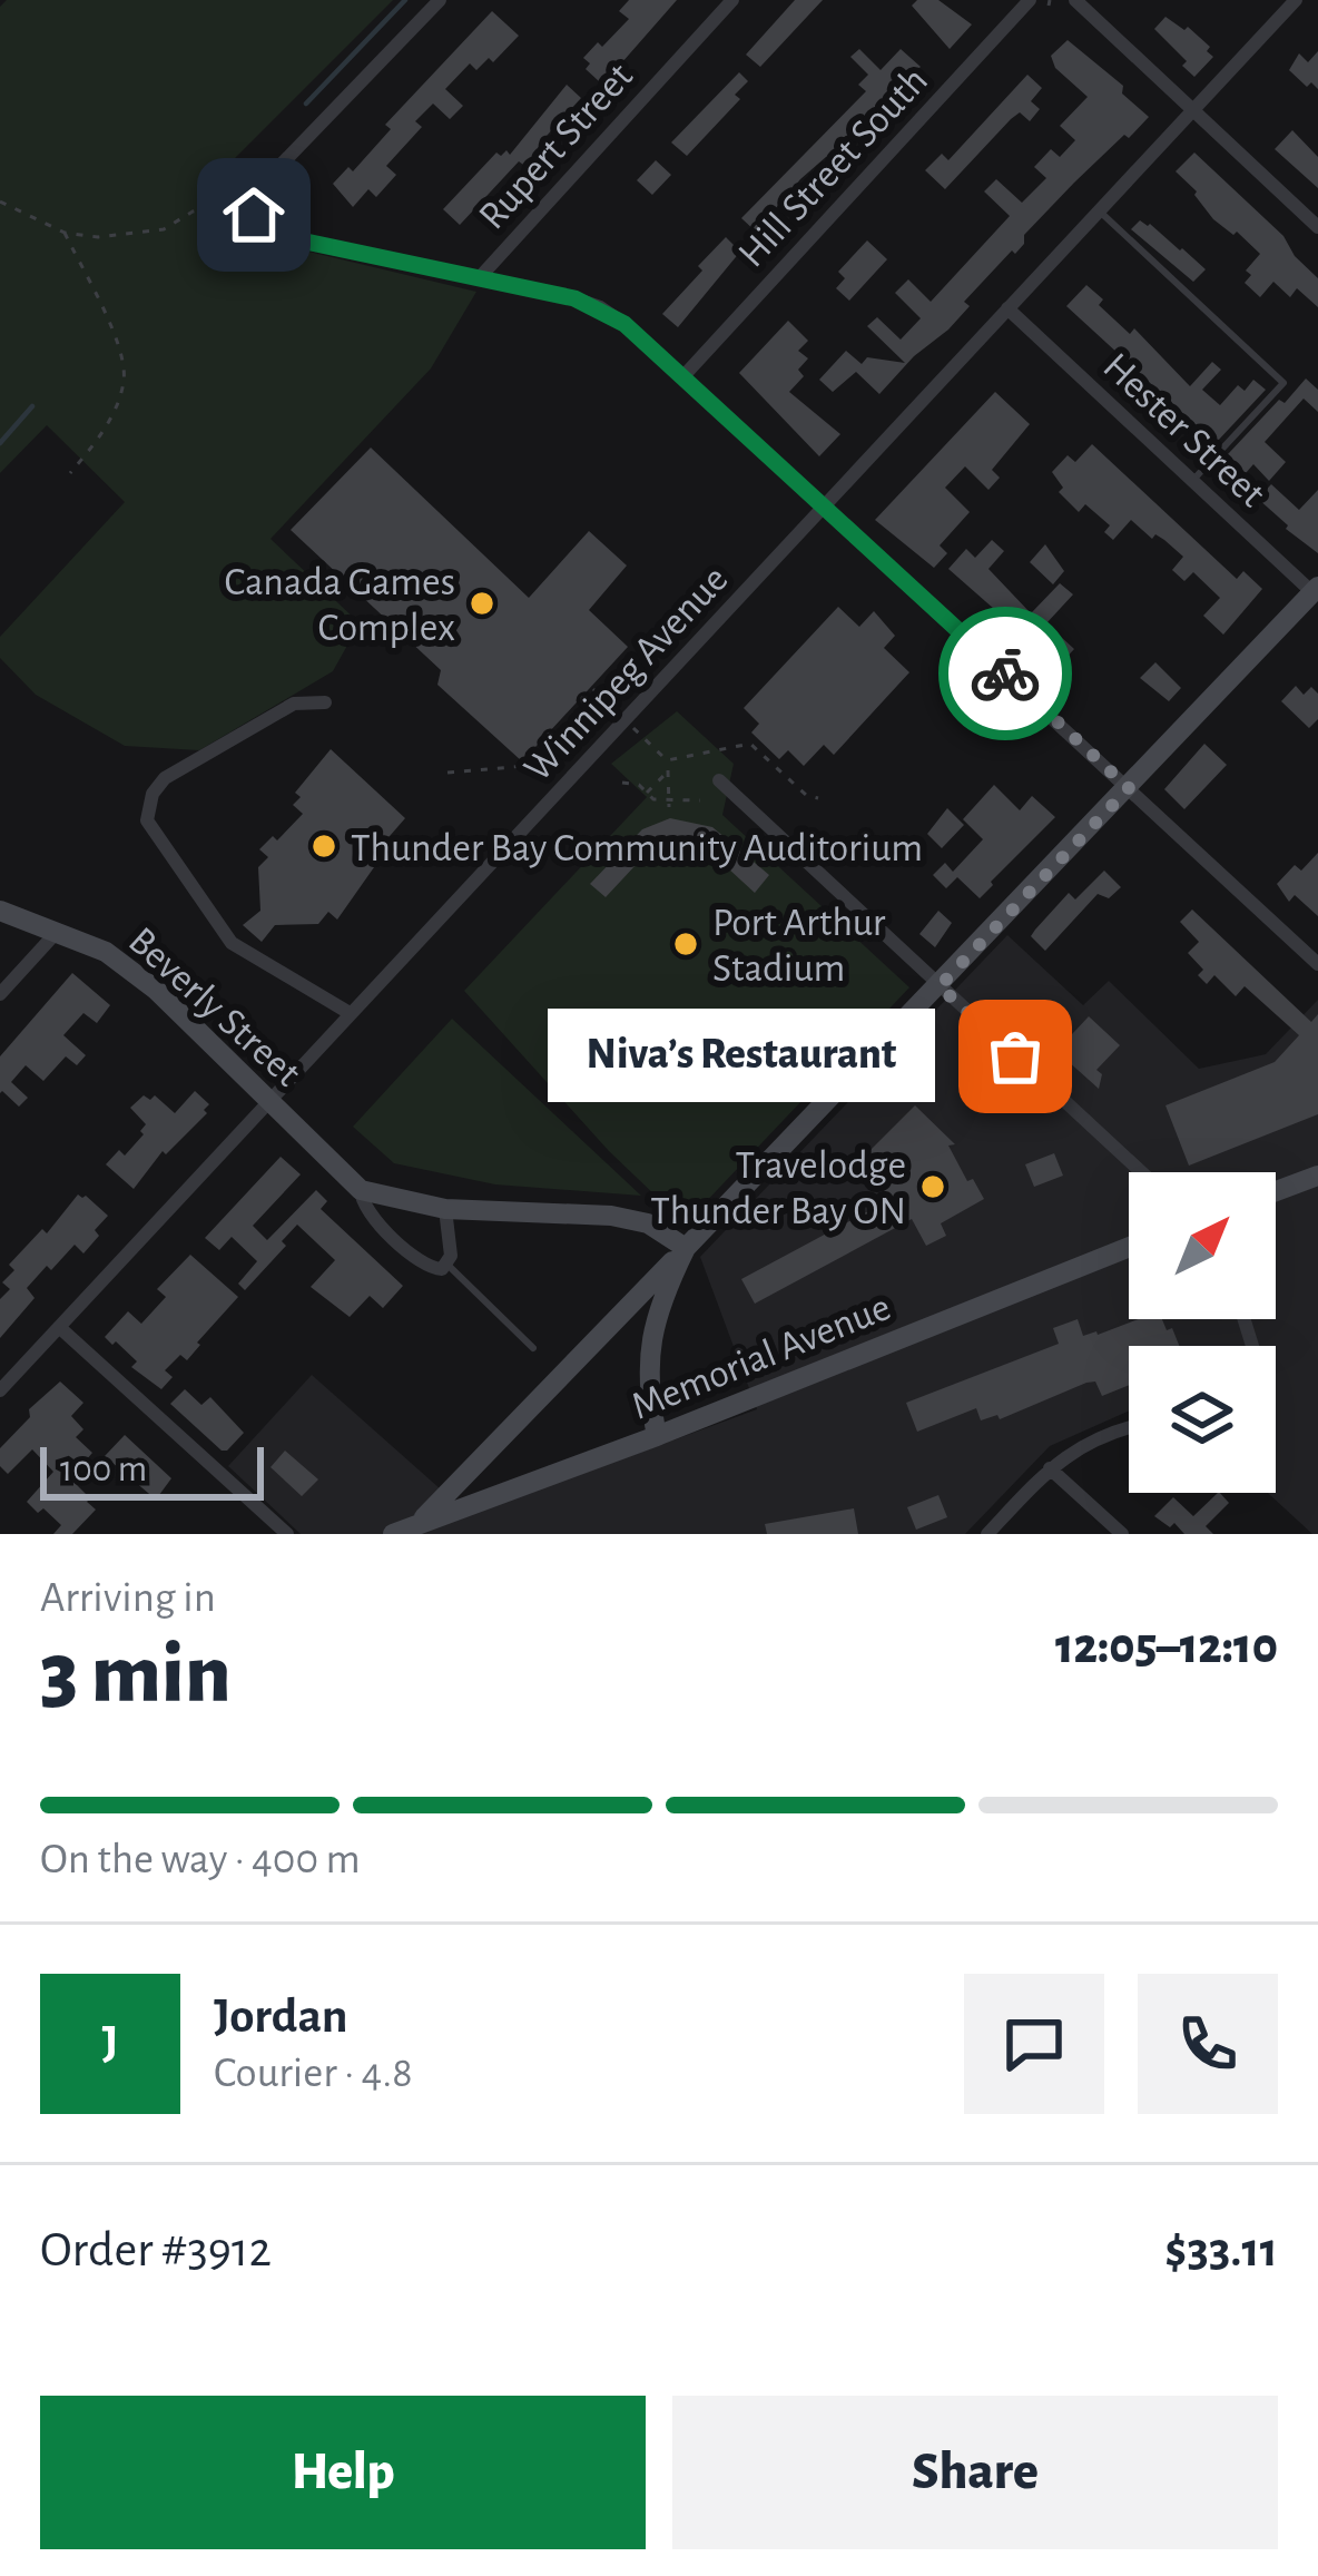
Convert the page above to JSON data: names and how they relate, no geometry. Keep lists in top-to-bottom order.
{
  "streets": {
    "street": [
      "Rupert Street",
      "Hill Street South",
      "Hester Street",
      "Winnipeg Avenue",
      "Beverly Street",
      "Memorial Avenue"
    ]
  },
  "crossings": [
    ["Hester Street", "Winnipeg Avenue"],
    ["Winnipeg Avenue", "Beverly Street"]
  ],
  "places": [
    "Canada Games Complex",
    "Thunder Bay Community Auditorium",
    "Port Arthur Stadium",
    "Niva’s Restaurant",
    "Travelodge Thunder Bay ON"
  ],
  "scale_bar": "100 m",
  "north": "top right",
  "page": {
    "bubble": "Niva’s Restaurant",
    "scale": "100 m",
    "heading": ["3 min", "Arriving in", "12:05–12:10"],
    "panel": [
      "Jordan",
      "Courier · 4.8",
      "Order #3912",
      "$33.11"
    ],
    "bar": "On the way · 400 m",
    "round": "J",
    "buttons": ["Help", "Share"]
  }
}
